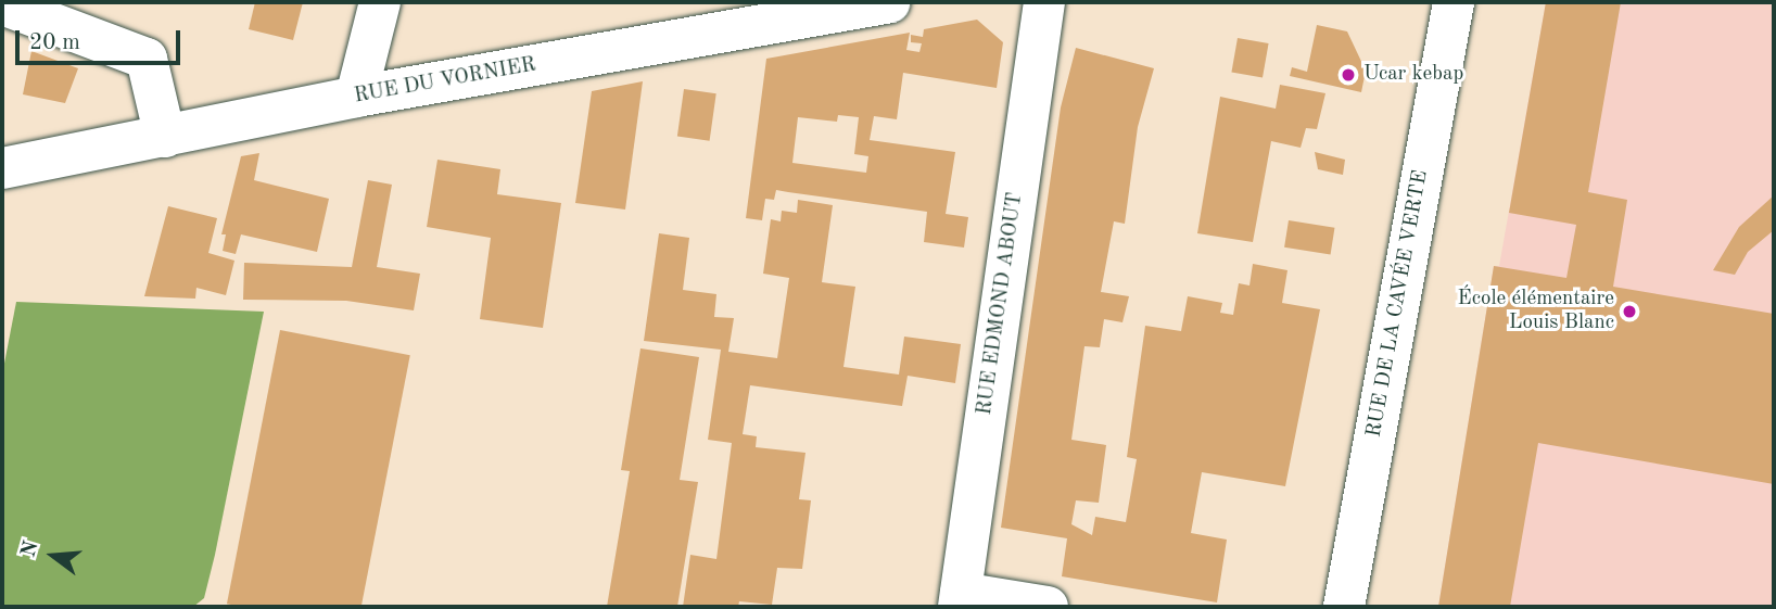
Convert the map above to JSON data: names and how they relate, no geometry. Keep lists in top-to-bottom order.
{
  "streets": {
    "street": ["RUE DU VORNIER", "RUE EDMOND ABOUT", "RUE DE LA CAVÉE VERTE"]
  },
  "places": ["Ucar kebap", "École élémentaire Louis Blanc"],
  "scale_bar": "20 m",
  "north": "left"
}
